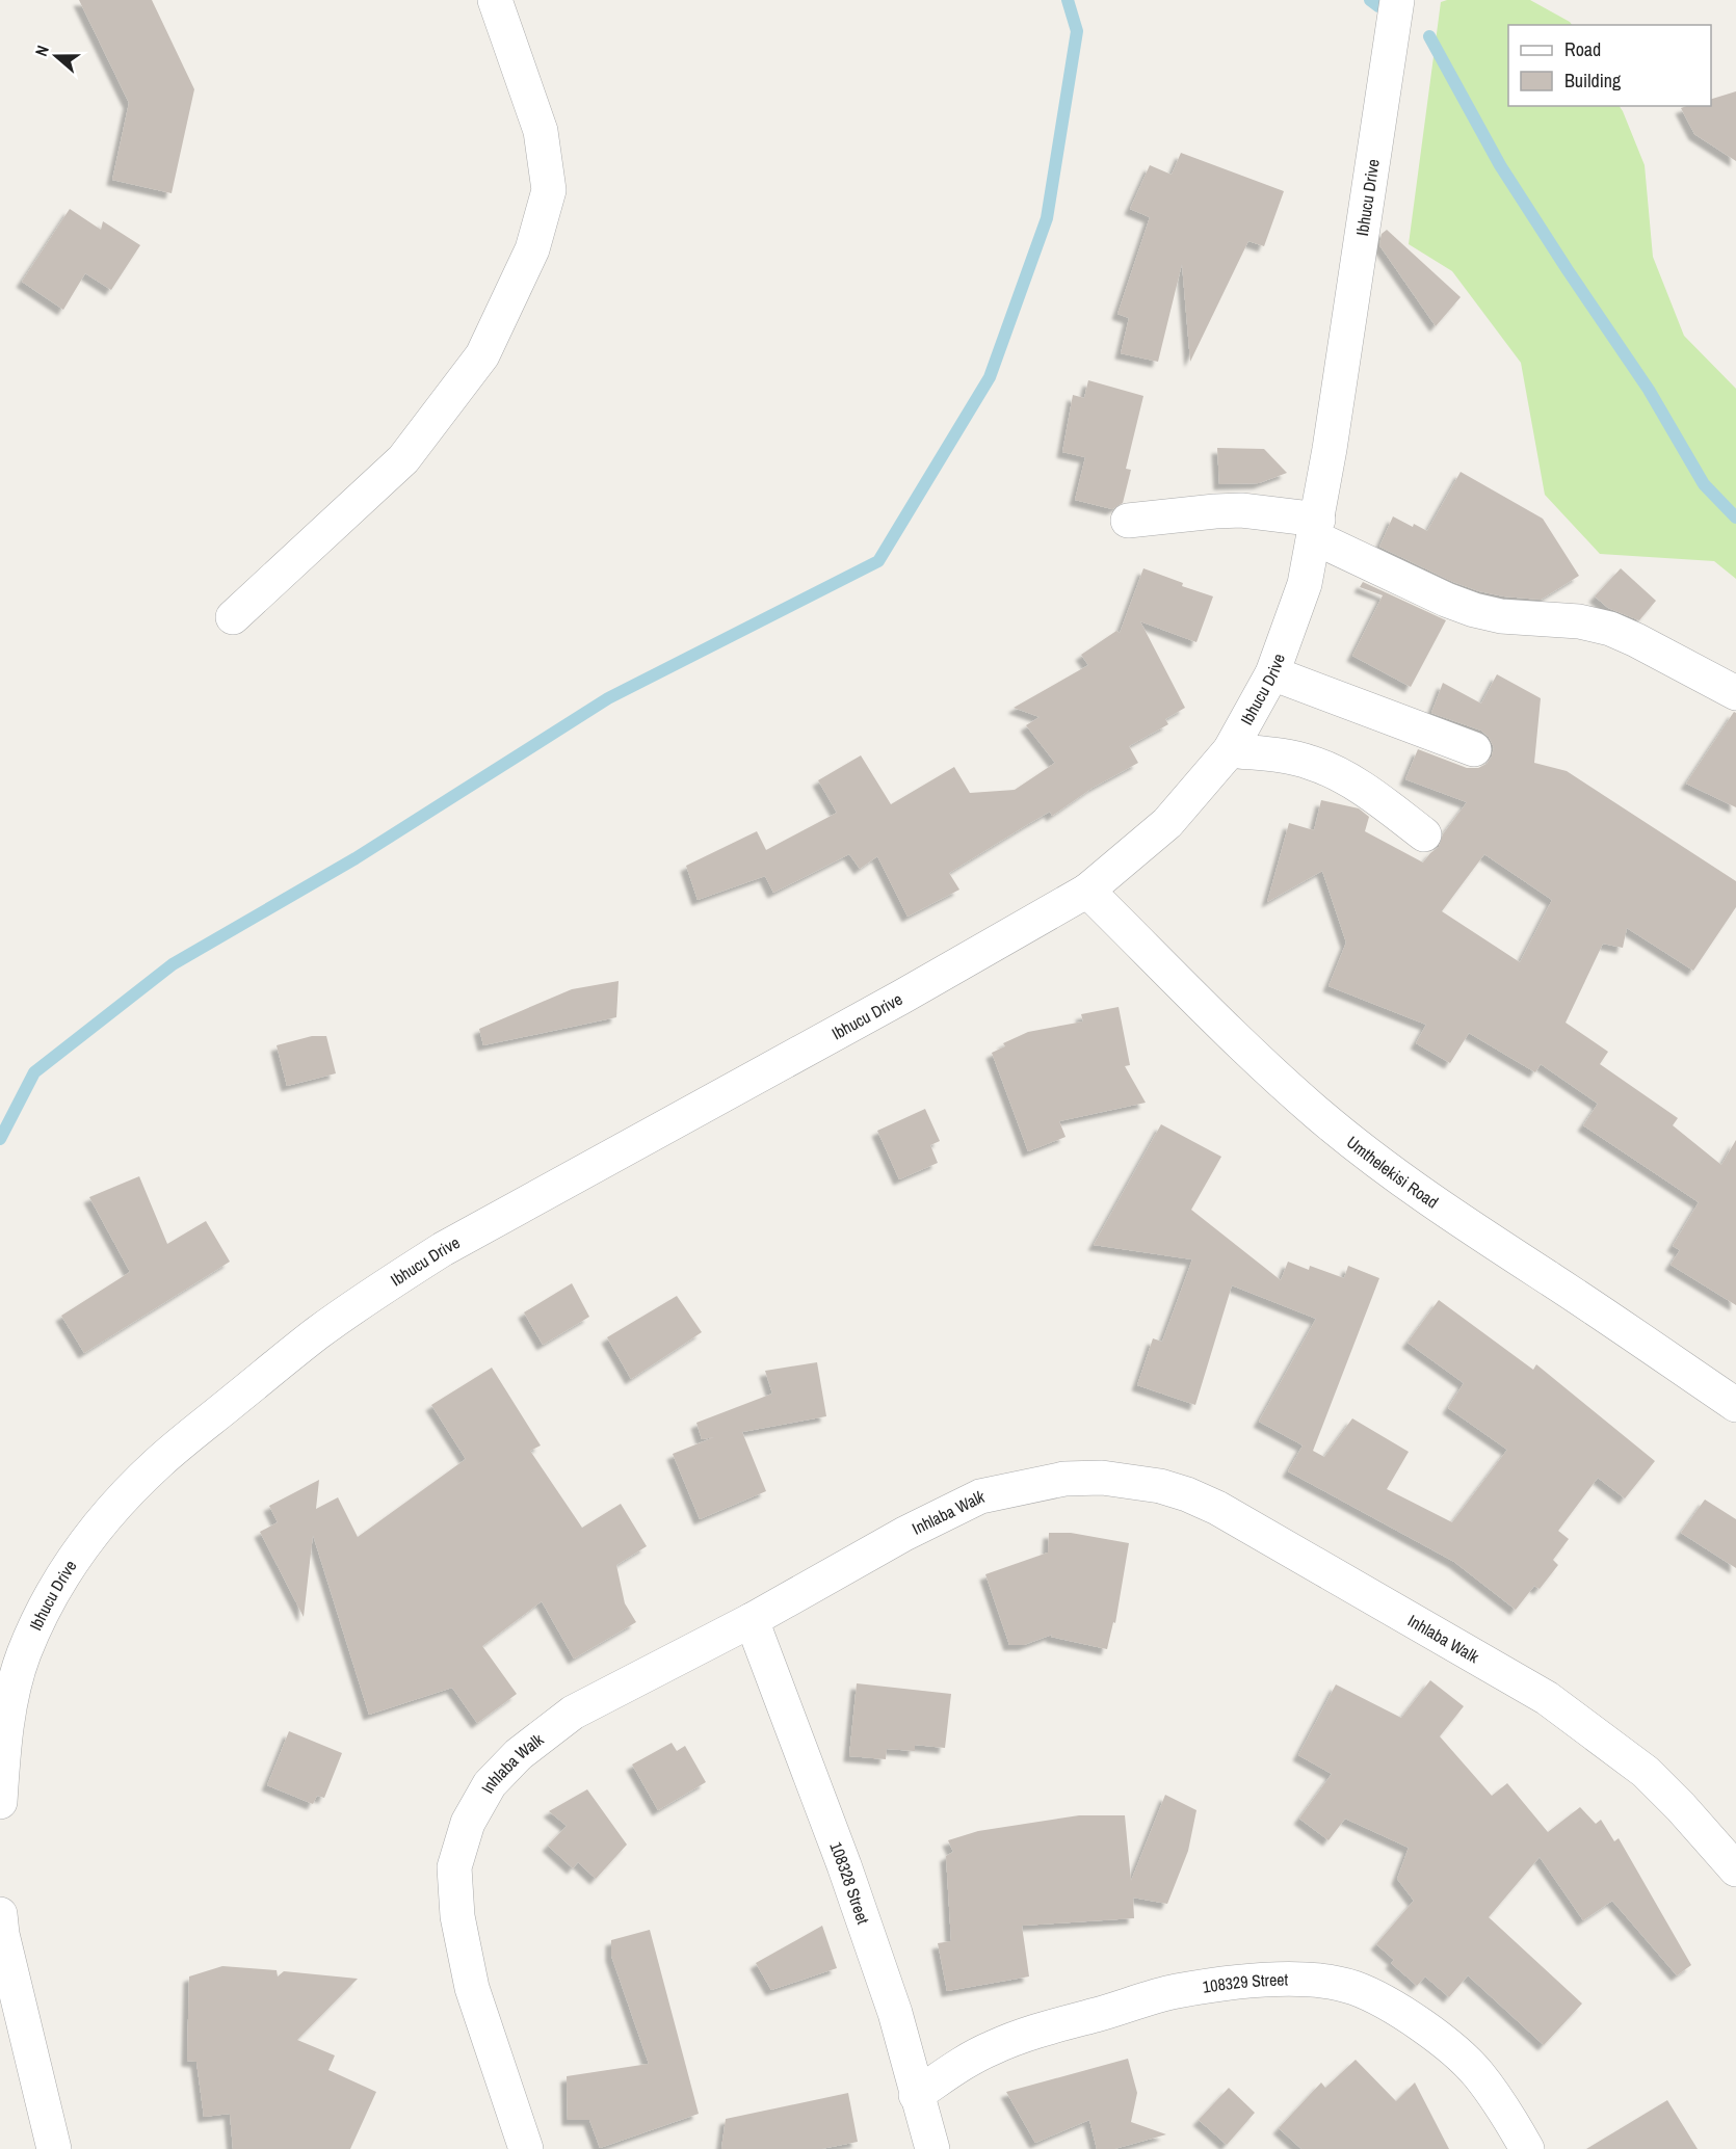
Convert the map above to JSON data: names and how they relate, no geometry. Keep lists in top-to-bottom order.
{
  "streets": {
    "street": [
      "Ibhucu Drive",
      "Umthelekisi Road",
      "Inhlaba Walk",
      "108328 Street",
      "108329 Street"
    ]
  },
  "crossings": [
    ["Ibhucu Drive", "Umthelekisi Road"],
    ["Inhlaba Walk", "108328 Street"],
    ["108328 Street", "108329 Street"]
  ],
  "legend": ["Road", "Building"],
  "north": "left"
}
